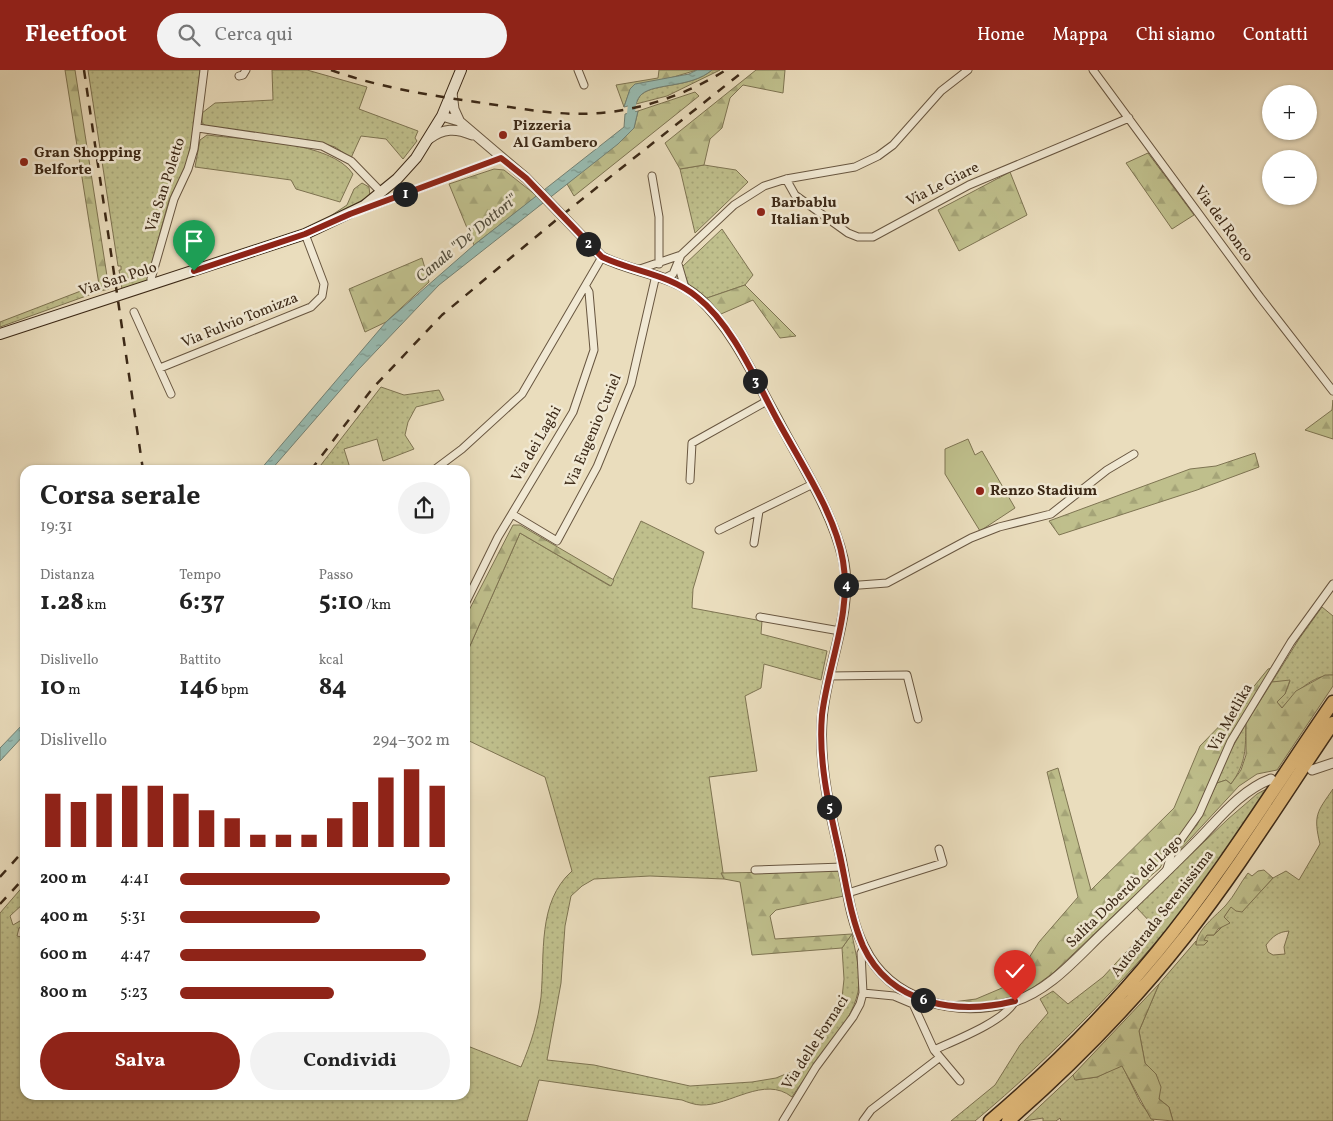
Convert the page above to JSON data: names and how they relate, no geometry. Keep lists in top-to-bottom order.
{
  "streets": {
    "highway": ["Autostrada Serenissima"],
    "main road": ["Via San Polo"],
    "street": [
      "Via San Poletto",
      "Via Le Giare",
      "Via del Ronco",
      "Via Fulvio Tomizza",
      "Via Eugenio Curiel",
      "Via dei Laghi",
      "Via Metlika",
      "Salita Doberdò del Lago",
      "Via delle Fornaci"
    ]
  },
  "crossings": [
    ["Via Le Giare", "Via del Ronco"],
    ["Via San Polo", "Via Fulvio Tomizza"],
    ["Via Eugenio Curiel", "Via dei Laghi"],
    ["Via Eugenio Curiel", "Salita Doberdò del Lago"],
    ["Via Metlika", "Salita Doberdò del Lago"],
    ["Salita Doberdò del Lago", "Via delle Fornaci"]
  ],
  "water": ["Canale \"De' Dottori\""],
  "places": [
    "Pizzeria Al Gambero",
    "Gran Shopping Belforte",
    "Barbablu Italian Pub",
    "Renzo Stadium"
  ],
  "page": {
    "header": "Fleetfoot",
    "search": "Cerca qui",
    "nav": [
      "Home",
      "Mappa",
      "Chi siamo",
      "Contatti"
    ],
    "map_buttons": ["+", "−"],
    "pins": [
      "1",
      "2",
      "3",
      "4",
      "5",
      "6"
    ],
    "heading": ["Corsa serale", "19:31"],
    "stats": [
      ["Distanza", "1.28 km"],
      ["Tempo", "6:37"],
      ["Passo", "5:10 /km"],
      ["Dislivello", "10 m"],
      ["Battito", "146 bpm"],
      ["kcal", "84"]
    ],
    "chart": ["Dislivello", "294–302 m"],
    "list": [
      {
        "name": "200 m",
        "note": "4:41"
      },
      {
        "name": "400 m",
        "note": "5:31"
      },
      {
        "name": "600 m",
        "note": "4:47"
      },
      {
        "name": "800 m",
        "note": "5:23"
      }
    ],
    "buttons": ["Salva", "Condividi"]
  }
}
